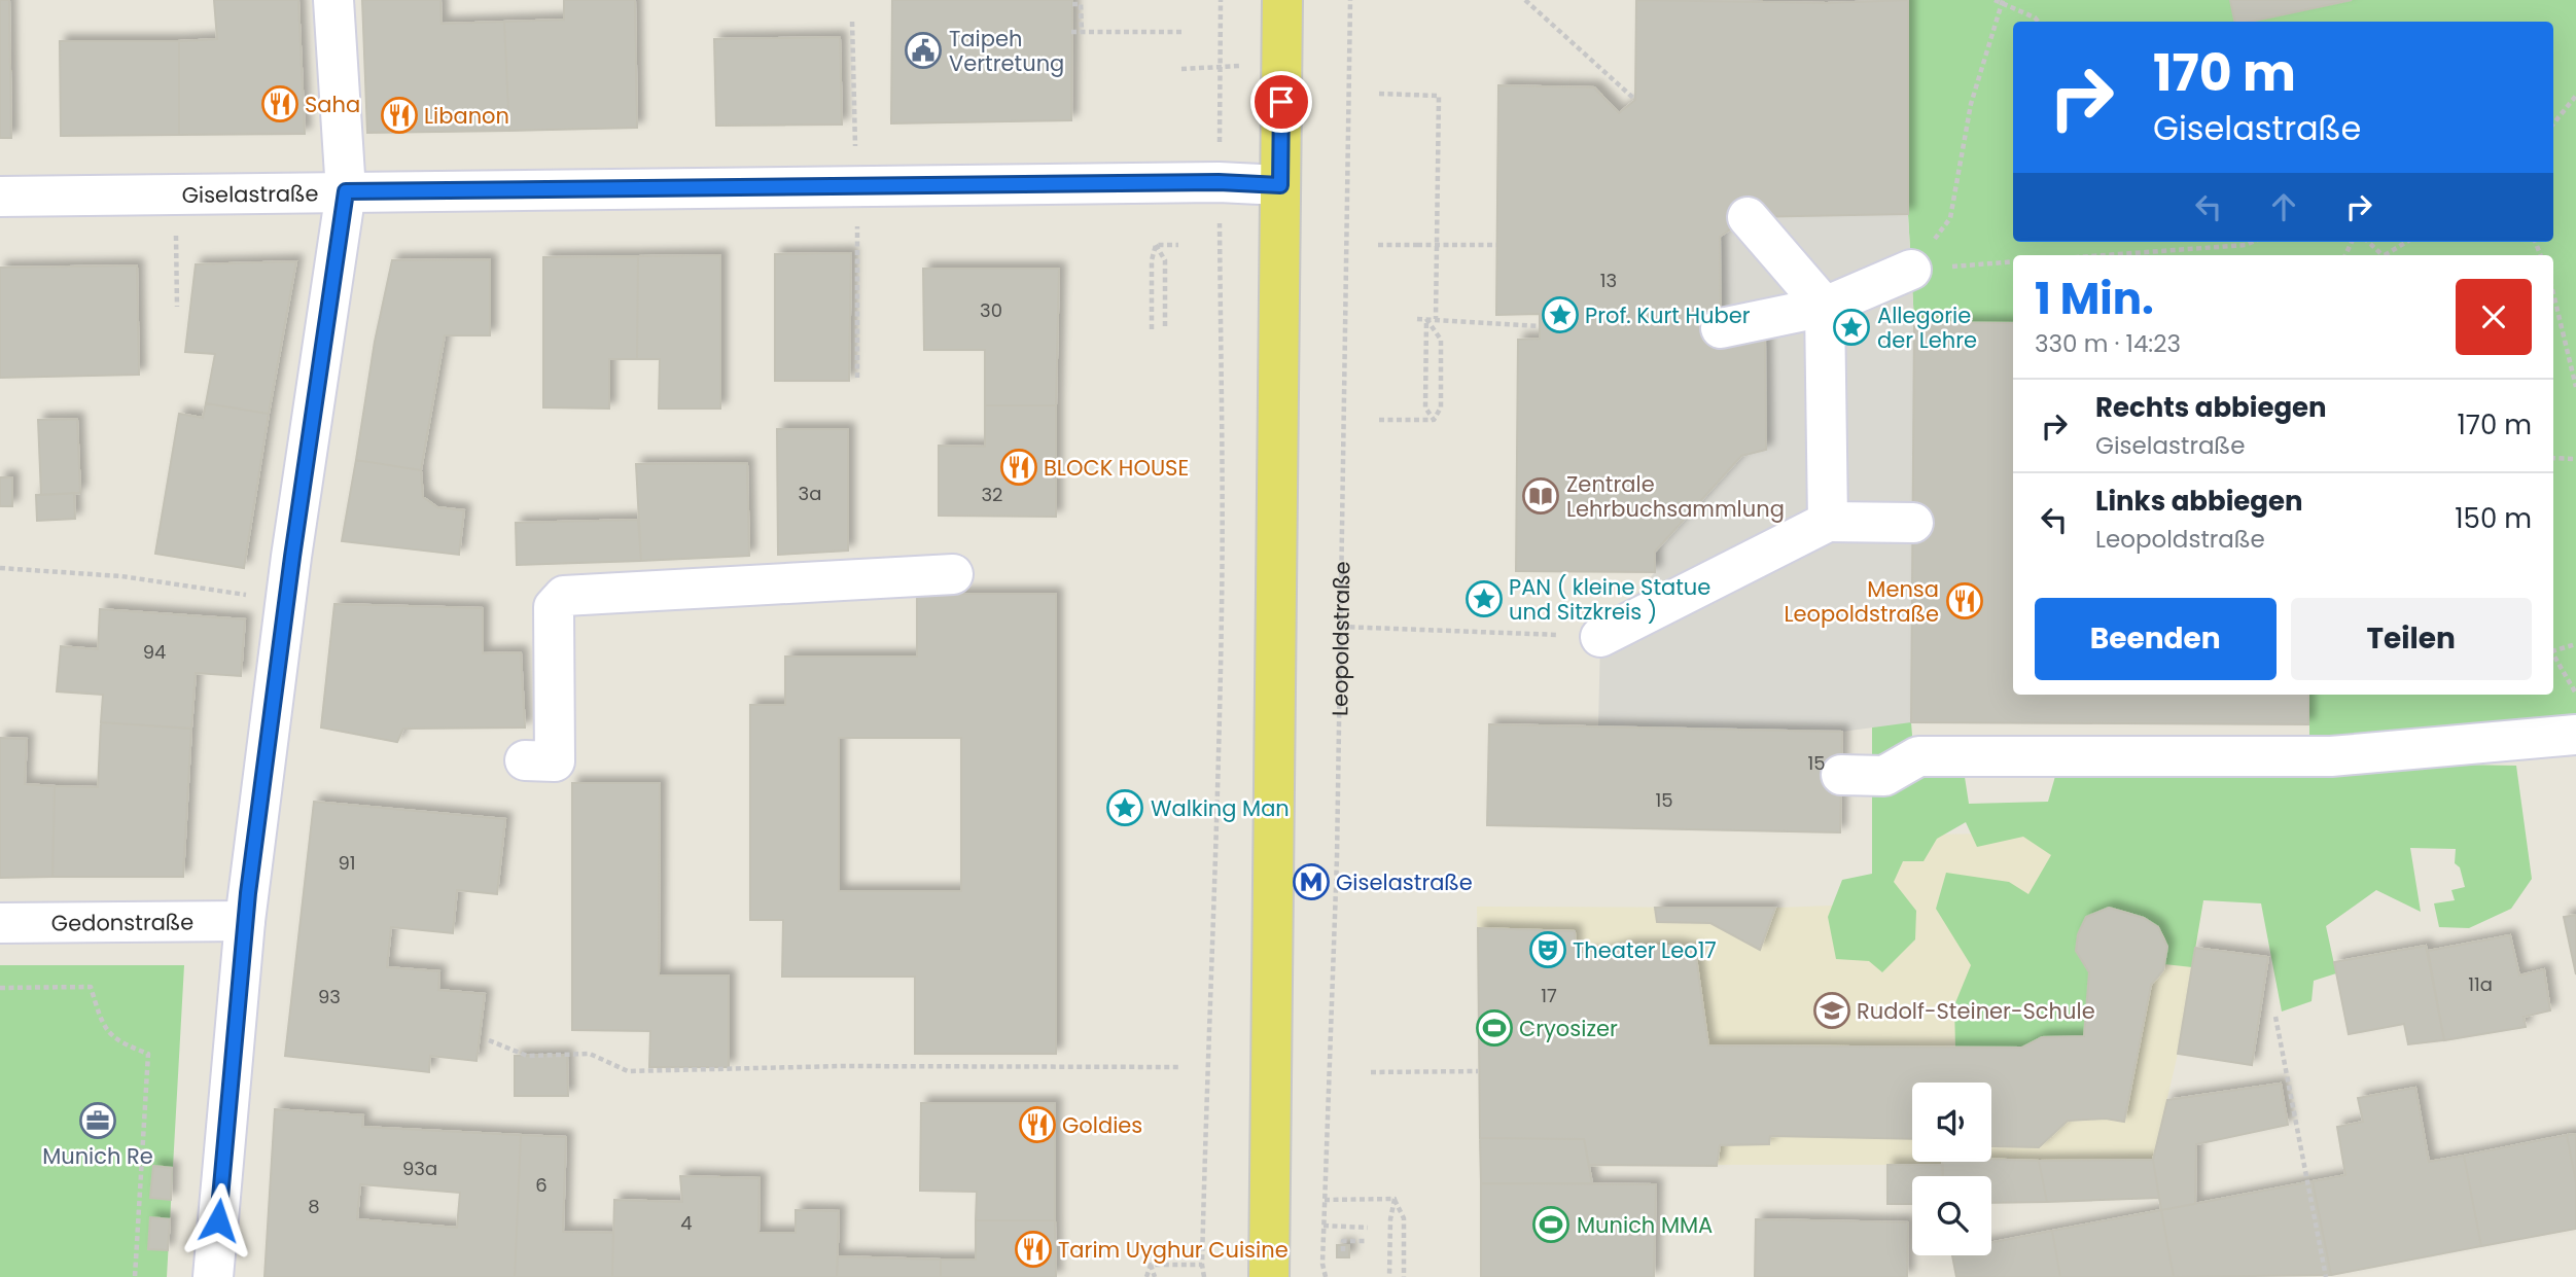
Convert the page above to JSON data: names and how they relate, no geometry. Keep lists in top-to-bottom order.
{
  "streets": {
    "street": ["Giselastraße", "Gedonstraße"],
    "path": ["Leopoldstraße"]
  },
  "places": {
    "public building": ["Taipeh Vertretung"],
    "restaurant": [
      "Saha",
      "Libanon",
      "BLOCK HOUSE",
      "Mensa Leopoldstraße",
      "Goldies",
      "Tarim Uyghur Cuisine"
    ],
    "place": [
      "Prof. Kurt Huber",
      "Allegorie der Lehre",
      "PAN ( kleine Statue und Sitzkreis )",
      "Walking Man"
    ],
    "library": ["Zentrale Lehrbuchsammlung"],
    "metro station": ["Giselastraße"],
    "theatre": ["Theater Leo17"],
    "school or university": ["Rudolf-Steiner-Schule"],
    "sports": ["Cryosizer", "Munich MMA"],
    "office": ["Munich Re"]
  },
  "house_numbers": [
    "13",
    "30",
    "3a",
    "32",
    "94",
    "15",
    "15",
    "91",
    "11a",
    "17",
    "93",
    "93a",
    "6",
    "8",
    "4"
  ],
  "page": {
    "turn": ["170 m", "Giselastraße"],
    "heading": ["1 Min.", "330 m · 14:23"],
    "list": [
      {
        "name": "Rechts abbiegen",
        "note": "Giselastraße",
        "value": "170 m"
      },
      {
        "name": "Links abbiegen",
        "note": "Leopoldstraße",
        "value": "150 m"
      }
    ],
    "buttons": ["Beenden", "Teilen"]
  }
}
